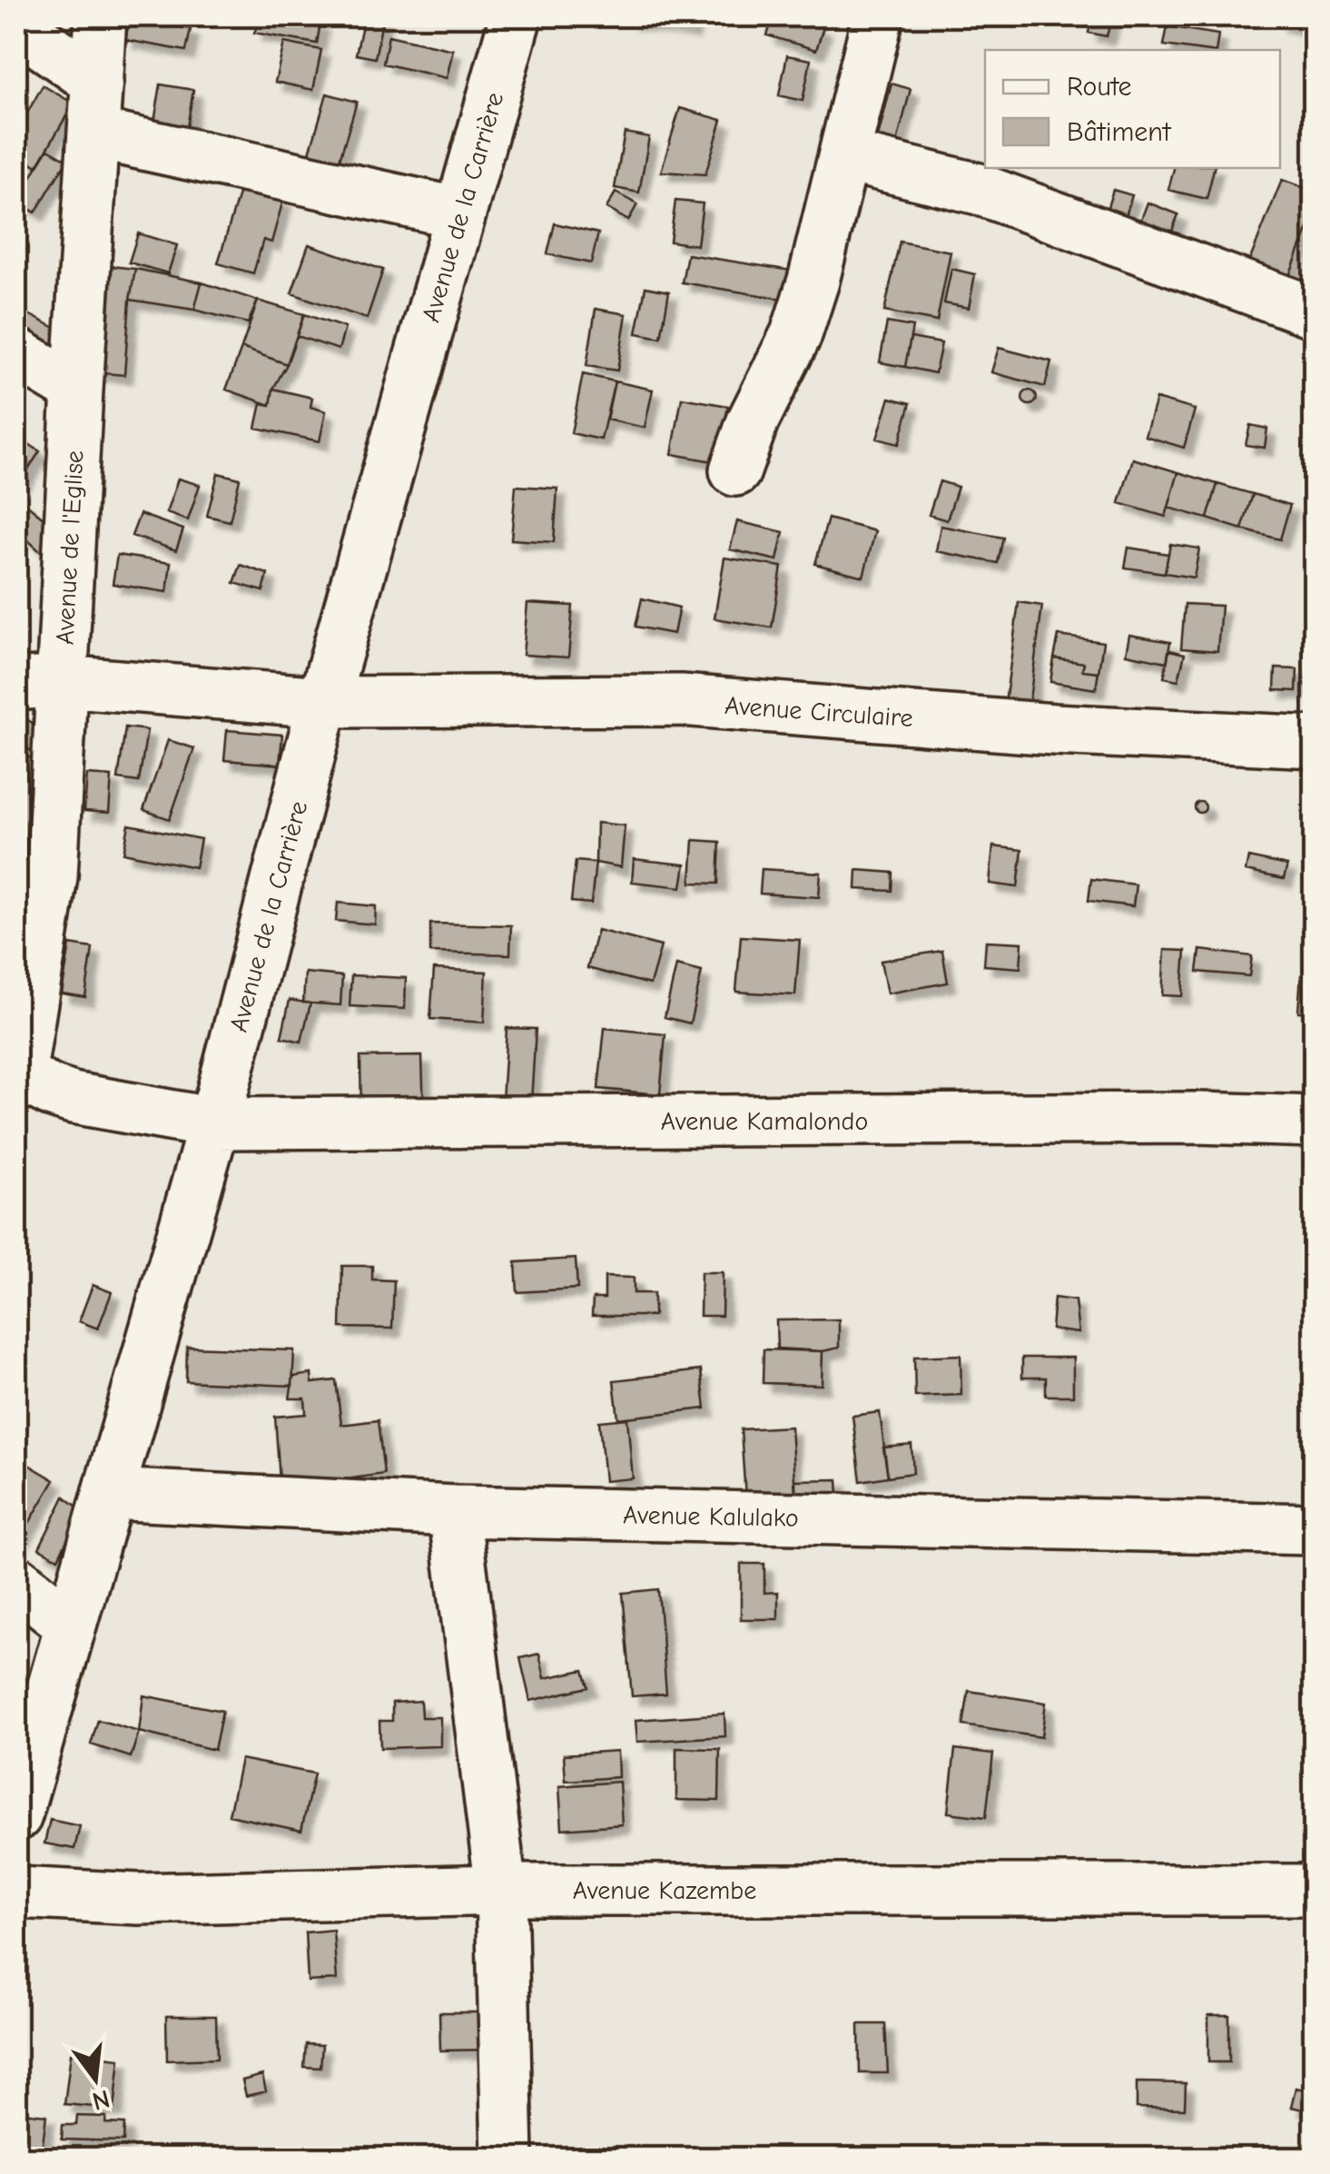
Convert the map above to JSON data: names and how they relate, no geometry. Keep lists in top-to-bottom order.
{
  "streets": {
    "street": [
      "Avenue de la Carrière",
      "Avenue de l'Eglise",
      "Avenue Circulaire",
      "Avenue Kamalondo",
      "Avenue Kalulako",
      "Avenue Kazembe"
    ]
  },
  "crossings": [
    ["Avenue de la Carrière", "Avenue Circulaire"],
    ["Avenue de la Carrière", "Avenue Kamalondo"],
    ["Avenue de la Carrière", "Avenue Kalulako"],
    ["Avenue de l'Eglise", "Avenue Circulaire"],
    ["Avenue de l'Eglise", "Avenue Kamalondo"]
  ],
  "legend": ["Route", "Bâtiment"],
  "north": "bottom"
}
